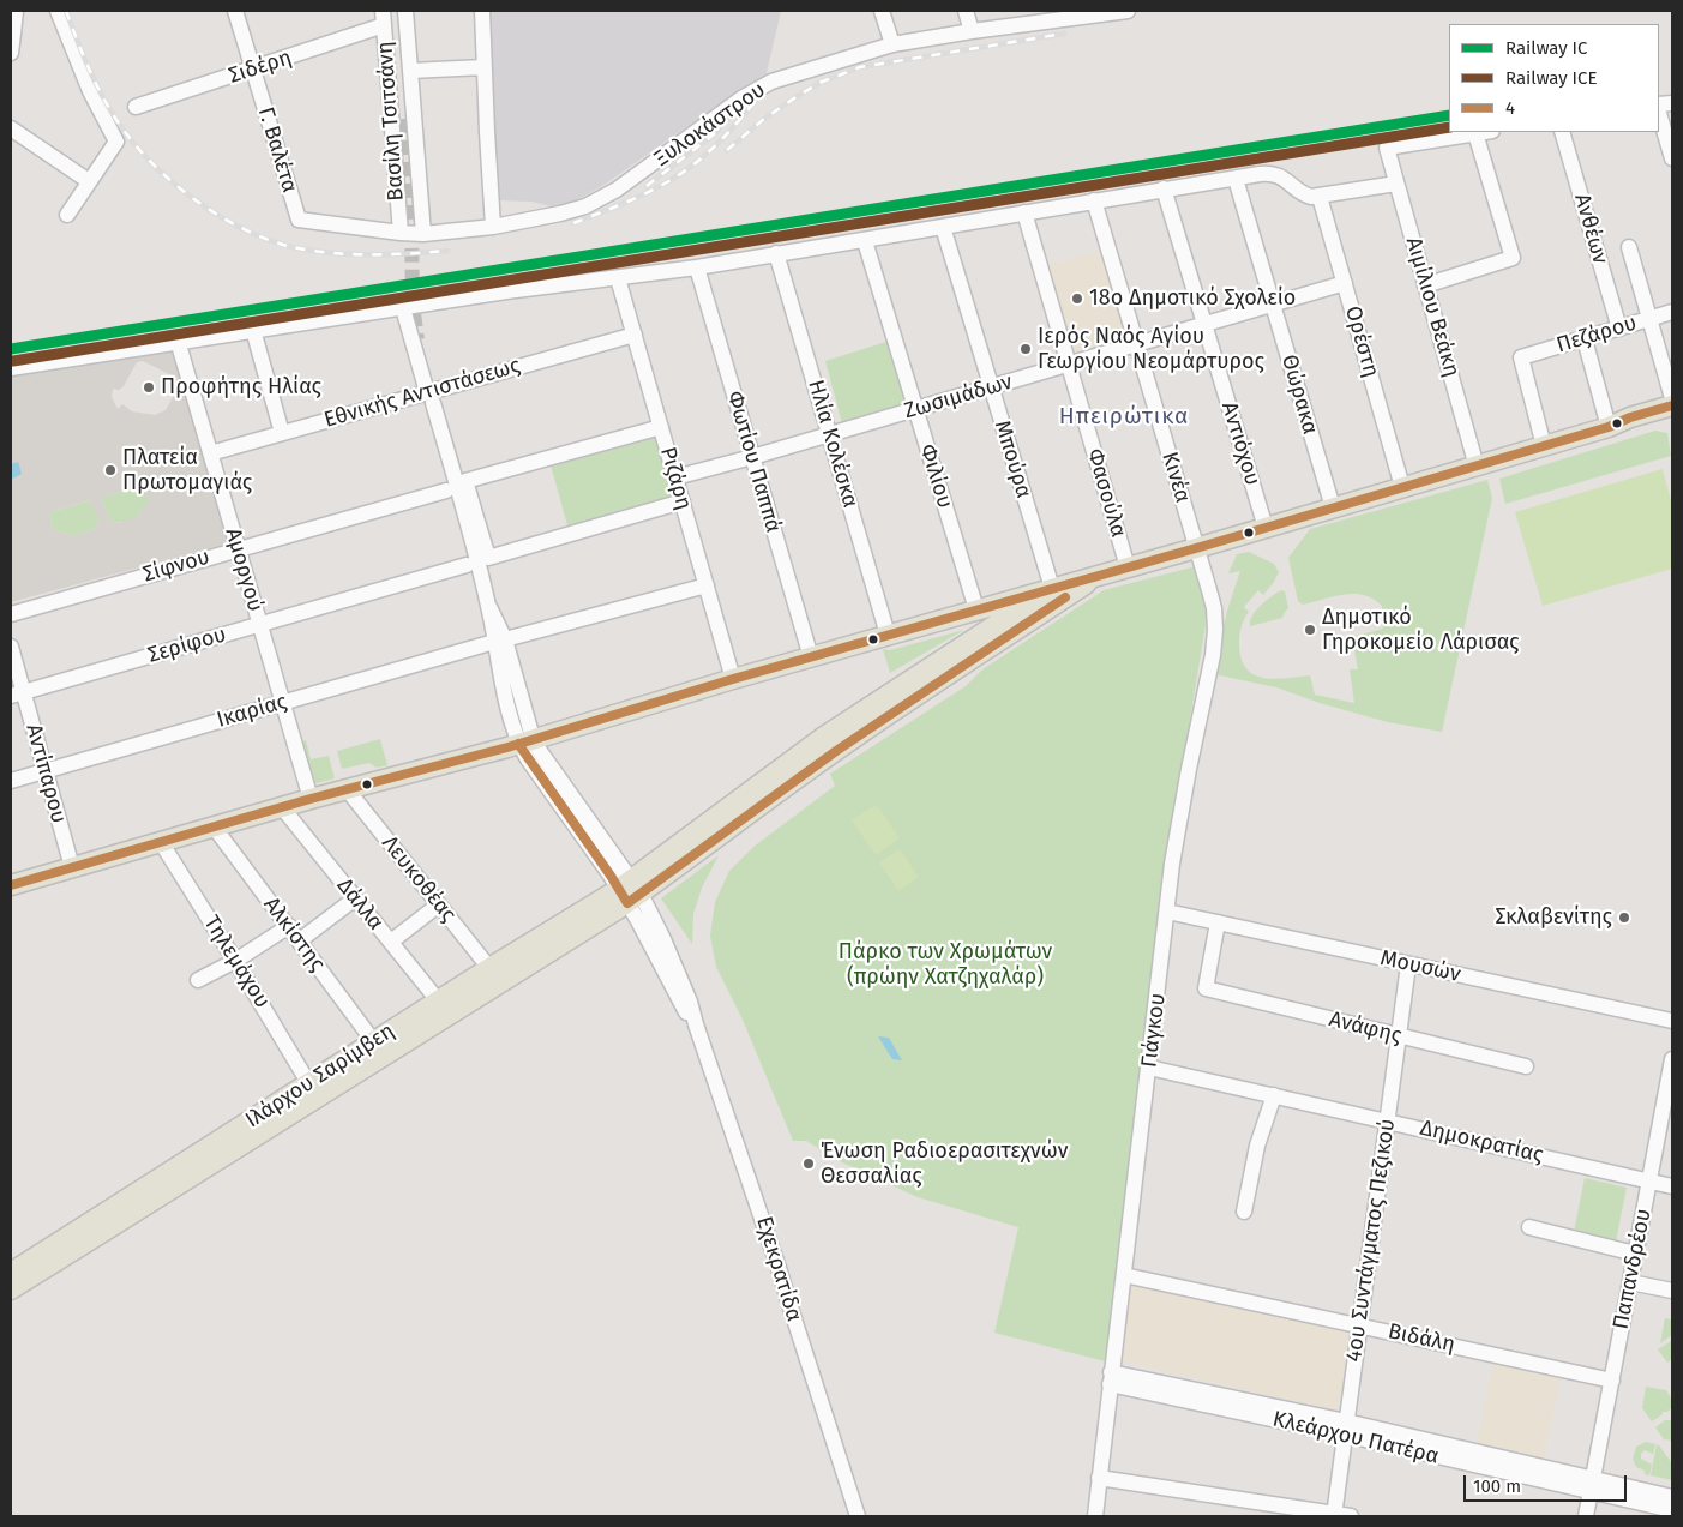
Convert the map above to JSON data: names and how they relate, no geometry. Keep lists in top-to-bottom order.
{
  "streets": {
    "main road": ["Ιλάρχου Σαρίμβεη"],
    "street": [
      "Σιδέρη",
      "Βασίλη Τσιτσάνη",
      "Ξυλοκάστρου",
      "Γ. Βαλέτα",
      "Ανθέων",
      "Αιμίλιου Βεάκη",
      "Πεζάρου",
      "Ορέστη",
      "Εθνικής Αντιστάσεως",
      "Θώρακα",
      "Ζωσιμάδων",
      "Ηλία Κολέσκα",
      "Αντιόχου",
      "Μπούρα",
      "Φωτίου Παππά",
      "Φιλίου",
      "Κινέα",
      "Ριζάρη",
      "Φασούλα",
      "Σίφνου",
      "Αμοργού",
      "Σερίφου",
      "Ικαρίας",
      "Αντίπαρου",
      "Λευκοθέας",
      "Δάλλα",
      "Αλκίστης",
      "Τηλεμάχου",
      "Μουσών",
      "Ανάφης",
      "Γιάγκου",
      "Δημοκρατίας",
      "4ου Συντάγματος Πεζικού",
      "Εχεκρατίδα",
      "Παπανδρέου",
      "Βιδάλη",
      "Κλεάρχου Πατέρα"
    ]
  },
  "crossings": [
    ["Σιδέρη", "Βασίλη Τσιτσάνη"],
    ["Σιδέρη", "Γ. Βαλέτα"],
    ["Βασίλη Τσιτσάνη", "Ξυλοκάστρου"],
    ["Ξυλοκάστρου", "Γ. Βαλέτα"],
    ["Ανθέων", "Πεζάρου"],
    ["Ορέστη", "Ζωσιμάδων"],
    ["Εθνικής Αντιστάσεως", "Ριζάρη"],
    ["Εθνικής Αντιστάσεως", "Αμοργού"],
    ["Εθνικής Αντιστάσεως", "Εχεκρατίδα"],
    ["Θώρακα", "Ζωσιμάδων"],
    ["Ζωσιμάδων", "Ηλία Κολέσκα"],
    ["Ζωσιμάδων", "Αντιόχου"],
    ["Ζωσιμάδων", "Μπούρα"],
    ["Ζωσιμάδων", "Φωτίου Παππά"],
    ["Ζωσιμάδων", "Φιλίου"],
    ["Ζωσιμάδων", "Κινέα"],
    ["Ζωσιμάδων", "Ριζάρη"],
    ["Ζωσιμάδων", "Φασούλα"],
    ["Κινέα", "Γιάγκου"],
    ["Ριζάρη", "Ικαρίας"],
    ["Σίφνου", "Αμοργού"],
    ["Αμοργού", "Σερίφου"],
    ["Αμοργού", "Ικαρίας"],
    ["Σερίφου", "Αντίπαρου"],
    ["Ικαρίας", "Αντίπαρου"],
    ["Ικαρίας", "Εχεκρατίδα"],
    ["Λευκοθέας", "Ιλάρχου Σαρίμβεη"],
    ["Δάλλα", "Ιλάρχου Σαρίμβεη"],
    ["Αλκίστης", "Ιλάρχου Σαρίμβεη"],
    ["Τηλεμάχου", "Ιλάρχου Σαρίμβεη"],
    ["Μουσών", "Ανάφης"],
    ["Μουσών", "Γιάγκου"],
    ["Μουσών", "4ου Συντάγματος Πεζικού"],
    ["Ανάφης", "4ου Συντάγματος Πεζικού"],
    ["Γιάγκου", "Δημοκρατίας"],
    ["Γιάγκου", "Βιδάλη"],
    ["Γιάγκου", "Κλεάρχου Πατέρα"],
    ["Ιλάρχου Σαρίμβεη", "Εχεκρατίδα"],
    ["Δημοκρατίας", "4ου Συντάγματος Πεζικού"],
    ["Δημοκρατίας", "Παπανδρέου"],
    ["4ου Συντάγματος Πεζικού", "Βιδάλη"],
    ["4ου Συντάγματος Πεζικού", "Κλεάρχου Πατέρα"],
    ["Παπανδρέου", "Βιδάλη"],
    ["Παπανδρέου", "Κλεάρχου Πατέρα"]
  ],
  "districts": ["Ηπειρώτικα"],
  "parks": ["Πάρκο των Χρωμάτων (πρώην Χατζηχαλάρ)"],
  "places": [
    "18ο Δημοτικό Σχολείο",
    "Ιερός Ναός Αγίου Γεωργίου Νεομάρτυρος",
    "Προφήτης Ηλίας",
    "Πλατεία Πρωτομαγιάς",
    "Δημοτικό Γηροκομείο Λάρισας",
    "Σκλαβενίτης",
    "Ένωση Ραδιοερασιτεχνών Θεσσαλίας"
  ],
  "lines": ["rail line IC", "rail line ICE", "transit line 4"],
  "legend": ["Railway IC", "Railway ICE", "4"],
  "scale_bar": "100 m"
}
